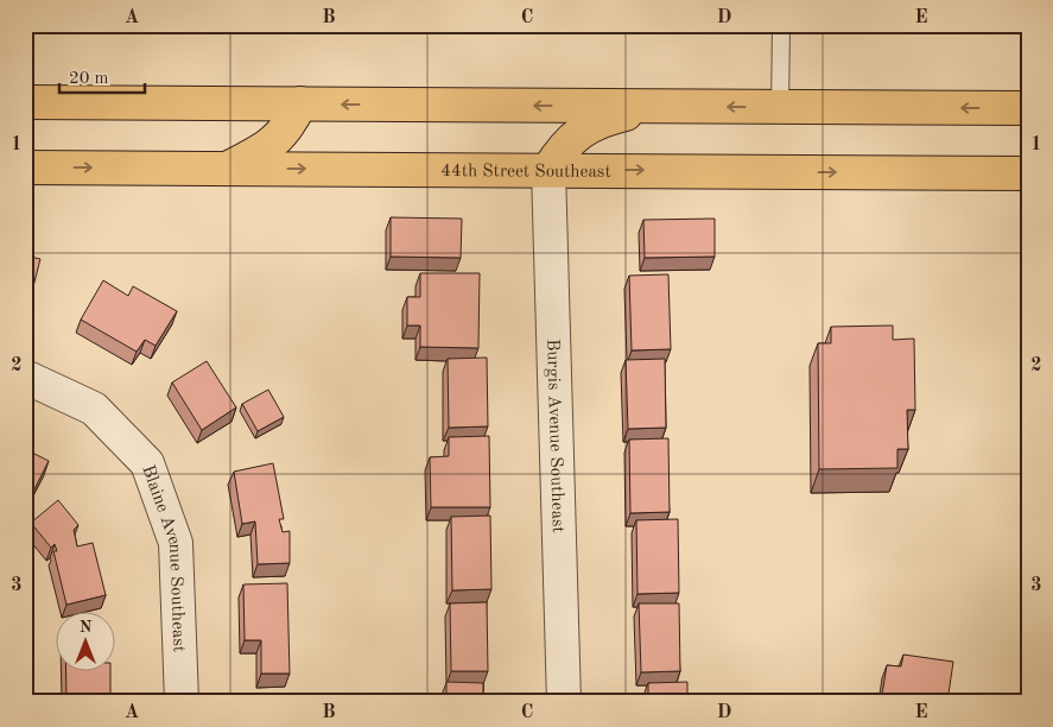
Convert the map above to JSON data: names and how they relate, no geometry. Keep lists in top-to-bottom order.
{
  "streets": {
    "main road": ["44th Street Southeast"],
    "street": ["Burgis Avenue Southeast", "Blaine Avenue Southeast"]
  },
  "crossings": [
    ["44th Street Southeast", "Burgis Avenue Southeast"]
  ],
  "scale_bar": "20 m",
  "north": "top",
  "grid": {
    "columns": [
      "A",
      "B",
      "C",
      "D",
      "E"
    ],
    "rows": ["1", "2", "3"]
  }
}
